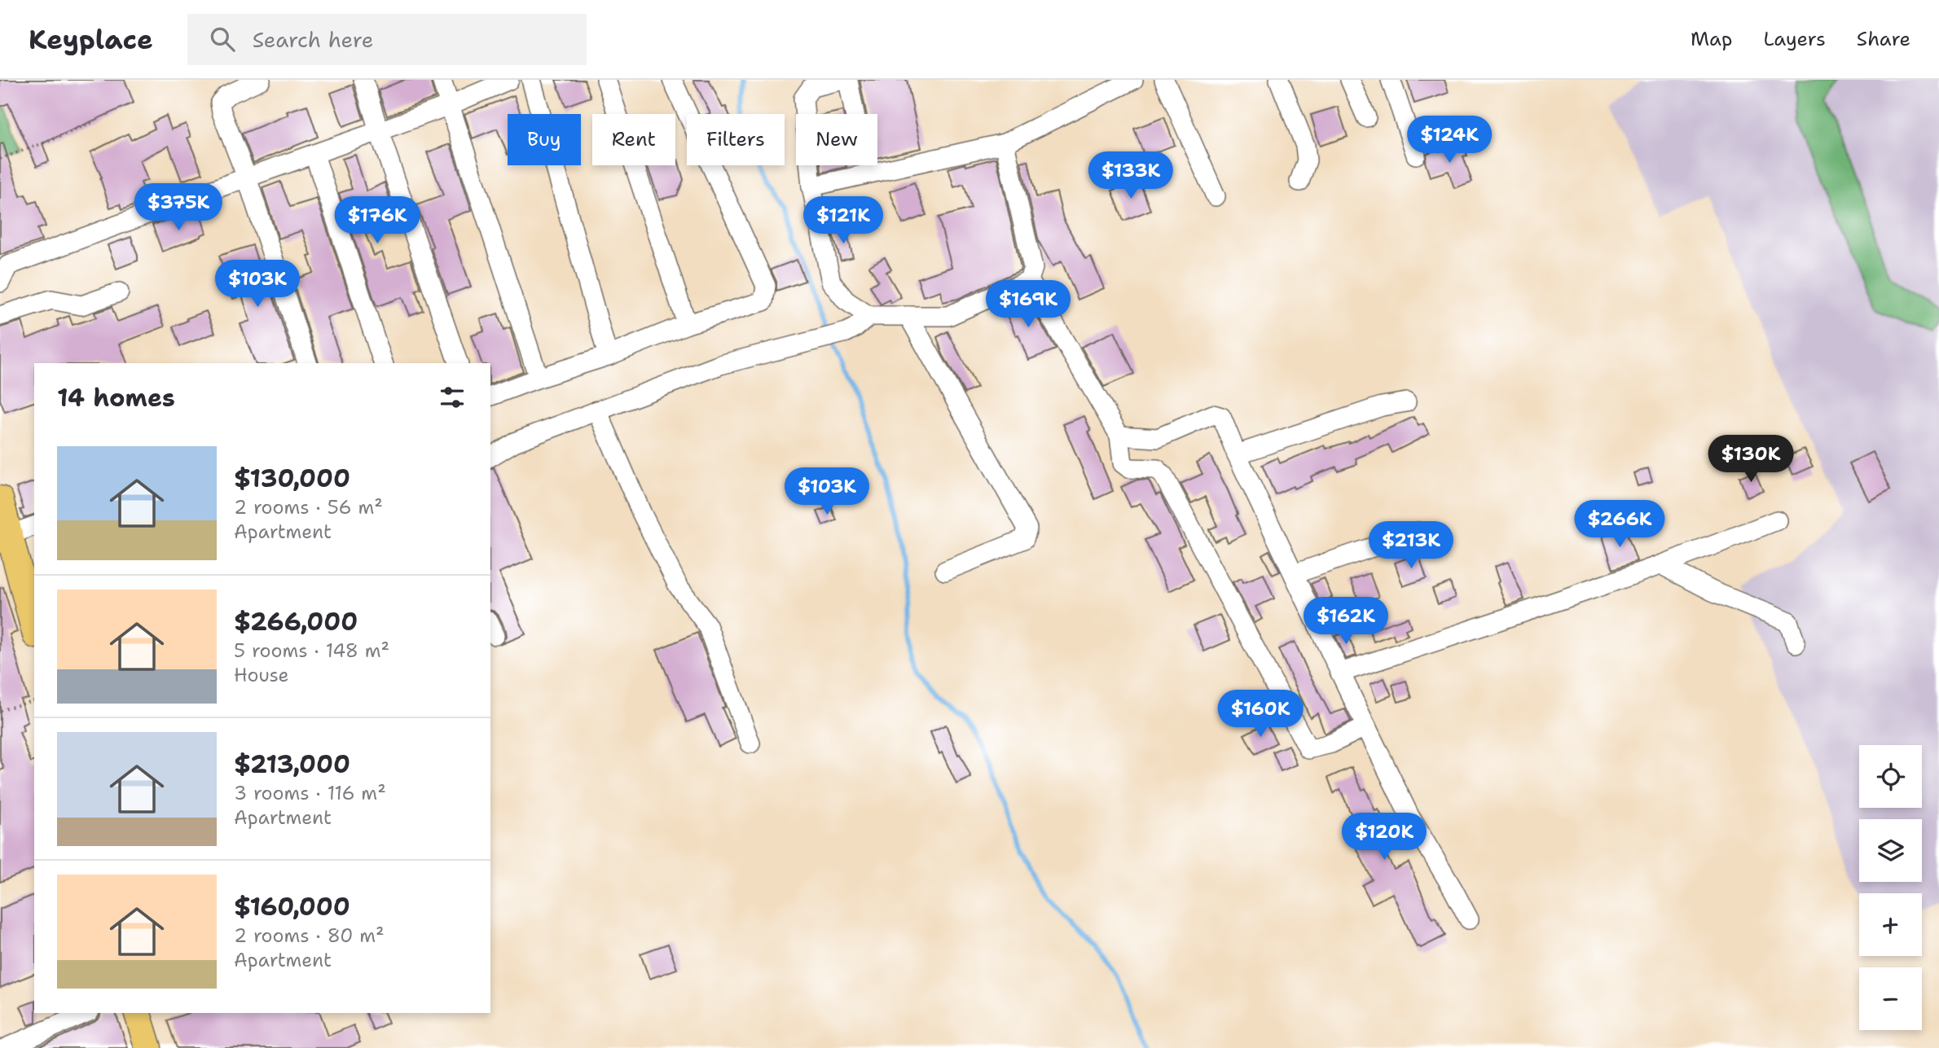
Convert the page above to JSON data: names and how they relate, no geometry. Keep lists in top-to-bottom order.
{
  "page": {
    "header": "Keyplace",
    "search": "Search here",
    "nav": ["Map", "Layers", "Share"],
    "chip": [
      "Buy",
      "Rent",
      "Filters",
      "New"
    ],
    "price": [
      "$124K",
      "$133K",
      "$375K",
      "$176K",
      "$121K",
      "$103K",
      "$169K",
      "$130K",
      "$103K",
      "$266K",
      "$213K",
      "$162K",
      "$160K",
      "$120K"
    ],
    "heading": "14 homes",
    "list": [
      {
        "name": "$130,000",
        "note": "2 rooms · 56 m² · Apartment"
      },
      {
        "name": "$266,000",
        "note": "5 rooms · 148 m² · House"
      },
      {
        "name": "$213,000",
        "note": "3 rooms · 116 m² · Apartment"
      },
      {
        "name": "$160,000",
        "note": "2 rooms · 80 m² · Apartment"
      }
    ],
    "map_buttons": ["+", "−"]
  }
}
